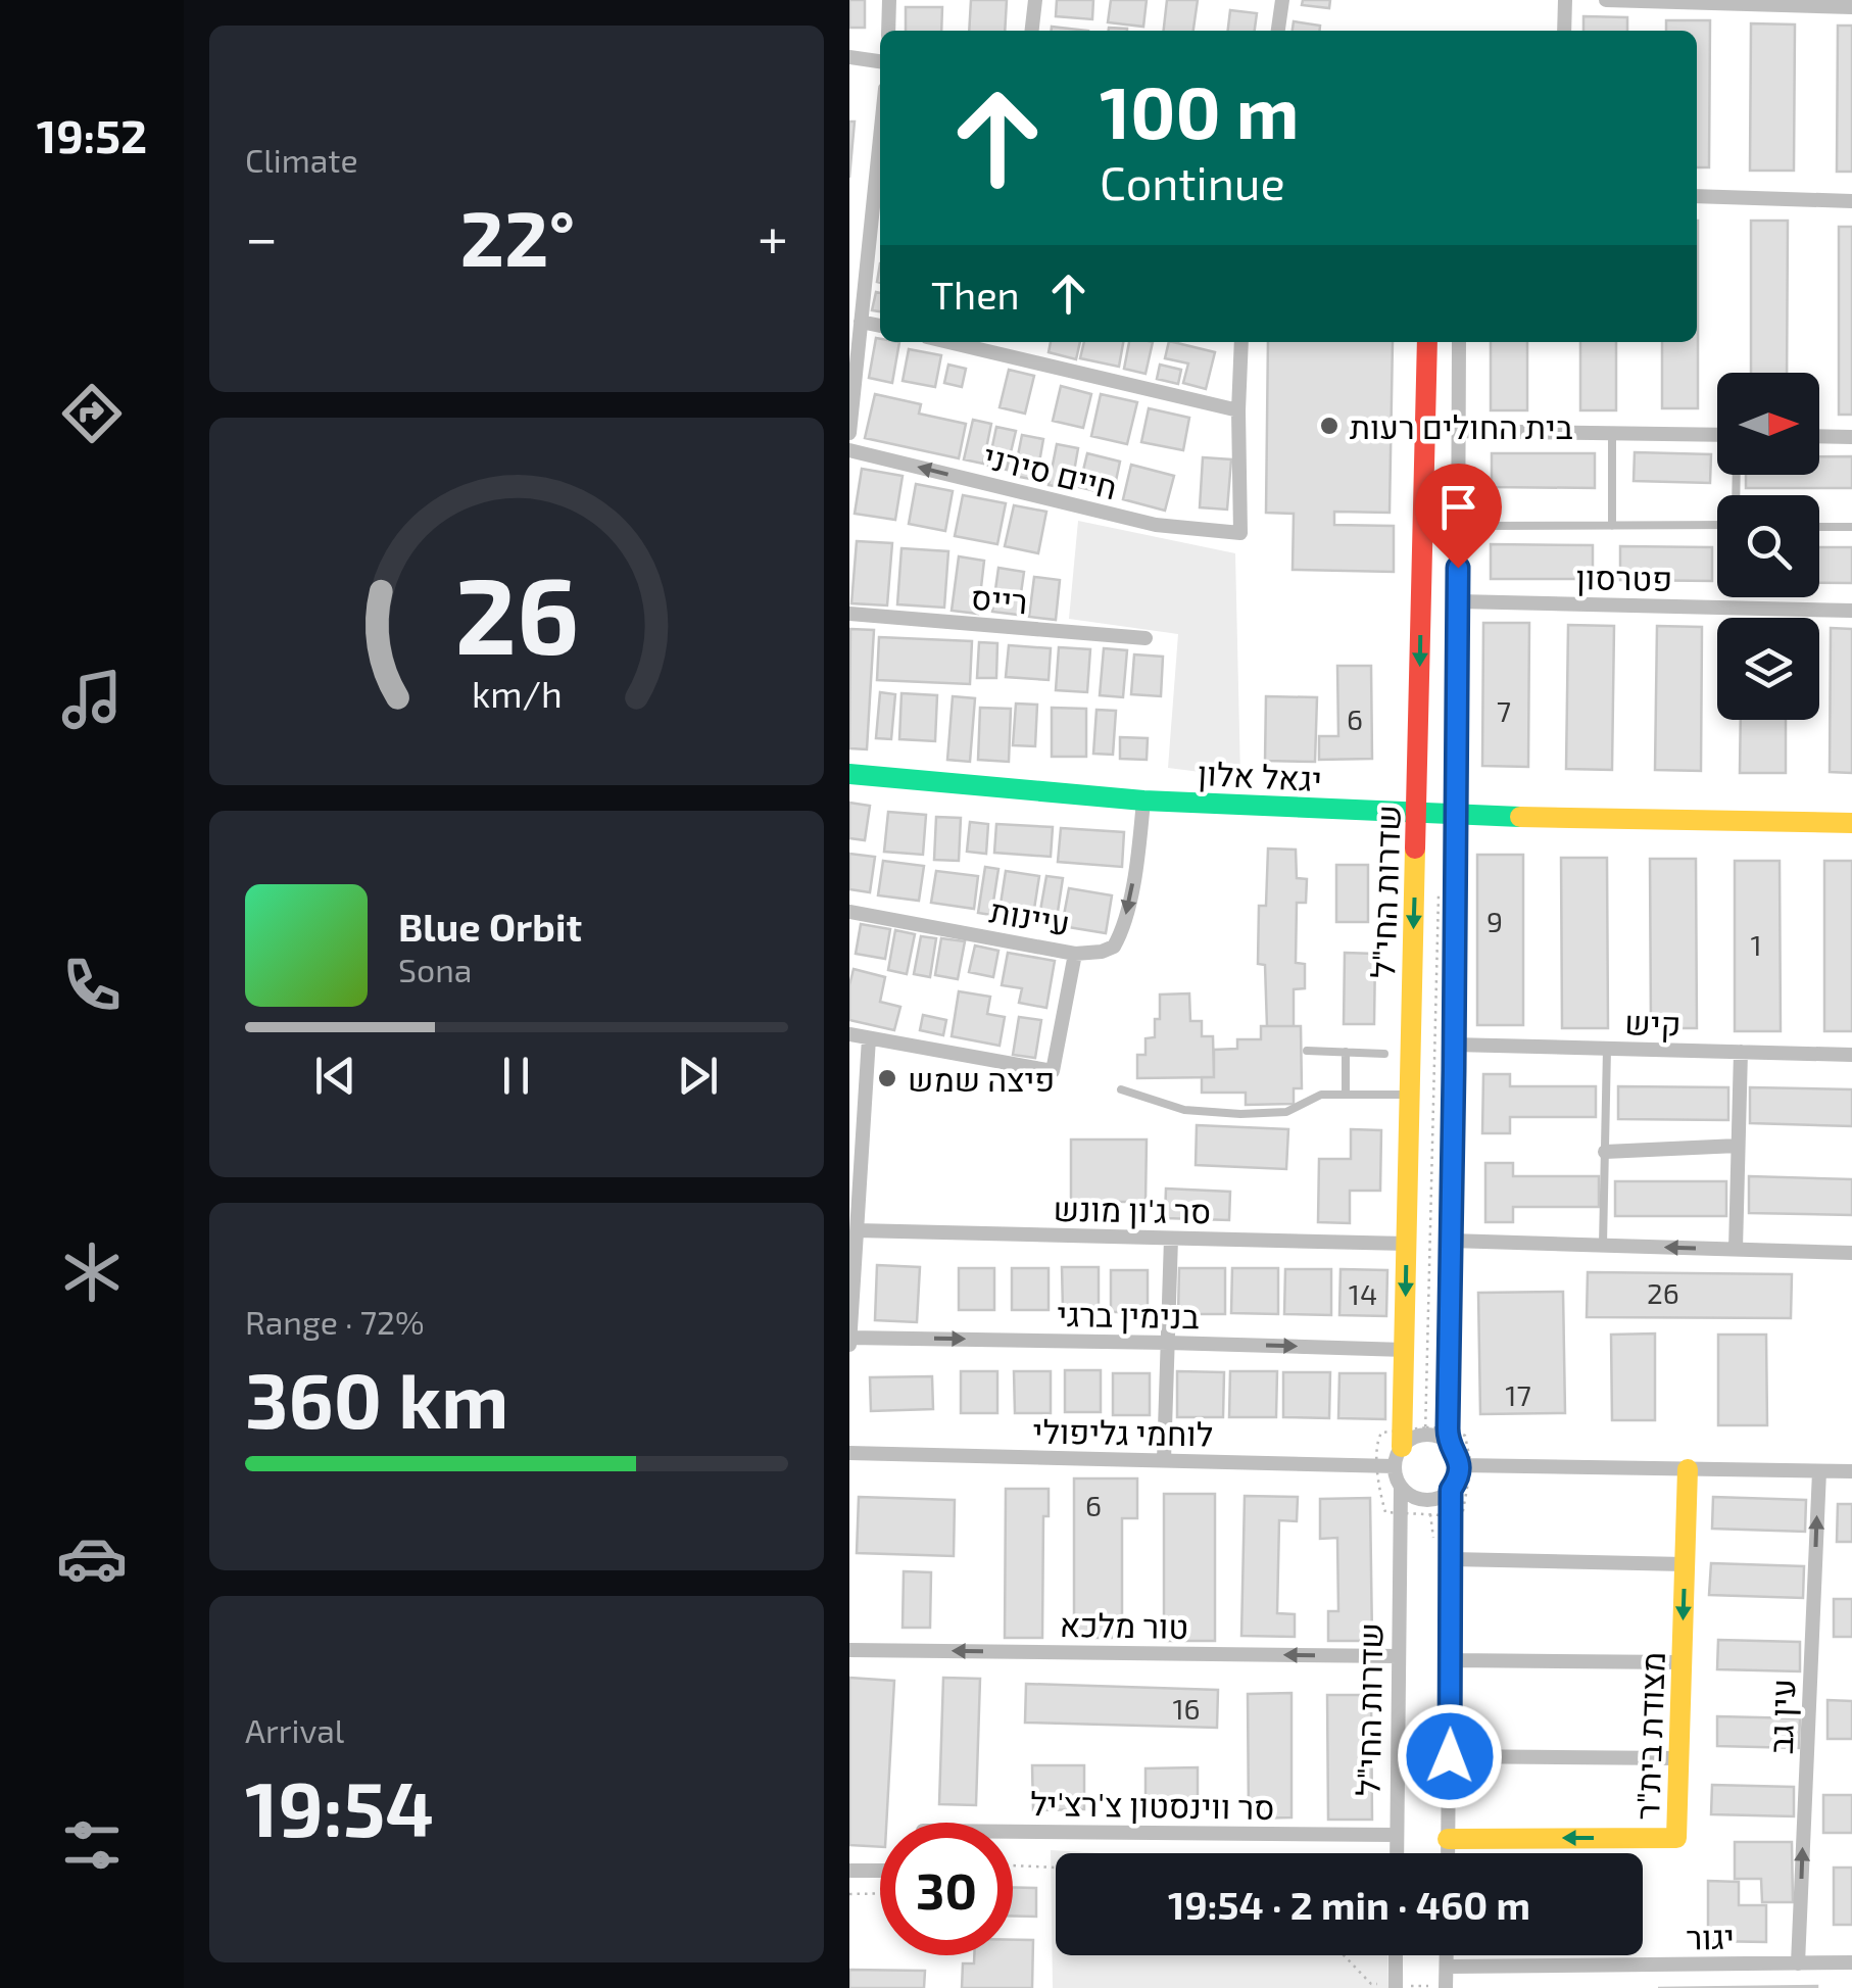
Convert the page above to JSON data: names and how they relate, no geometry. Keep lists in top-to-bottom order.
{
  "streets": {
    "street": [
      "חיים סירני",
      "פטרסון",
      "רייס",
      "יגאל אלון",
      "שדרות החי\"ל",
      "עיינות",
      "קיש",
      "סר ג'ון מונש",
      "בנימין ברגי",
      "לוחמי גליפולי",
      "טור מלכא",
      "עין גב",
      "מצודת בית\"ר",
      "סר ווינסטון צ'רצ'יל",
      "יגור"
    ]
  },
  "crossings": [
    ["פטרסון", "שדרות החי\"ל"],
    ["יגאל אלון", "שדרות החי\"ל"],
    ["יגאל אלון", "עיינות"],
    ["שדרות החי\"ל", "קיש"],
    ["שדרות החי\"ל", "סר ג'ון מונש"],
    ["שדרות החי\"ל", "בנימין ברגי"],
    ["שדרות החי\"ל", "לוחמי גליפולי"],
    ["שדרות החי\"ל", "טור מלכא"],
    ["שדרות החי\"ל", "סר ווינסטון צ'רצ'יל"],
    ["עין גב", "יגור"]
  ],
  "one_way": [
    "עיינות",
    "בנימין ברגי",
    "טור מלכא",
    "עין גב"
  ],
  "places": ["בית החולים רעות", "פיצה שמש"],
  "house_numbers": [
    "7",
    "6",
    "9",
    "1",
    "26",
    "14",
    "17",
    "6",
    "16"
  ],
  "north": "right",
  "page": {
    "tabs": "19:52",
    "tile": [
      "Climate",
      ["Range · 72%", "360 km"],
      ["Arrival", "19:54"]
    ],
    "turn": ["100 m", "Continue"],
    "heat": ["−", "22°", "+"],
    "then": "Then",
    "song": ["Blue Orbit", "Sona"],
    "limit": "30",
    "trip": "19:54 · 2 min · 460 m",
    "gauge": ["26", "km/h"]
  }
}
